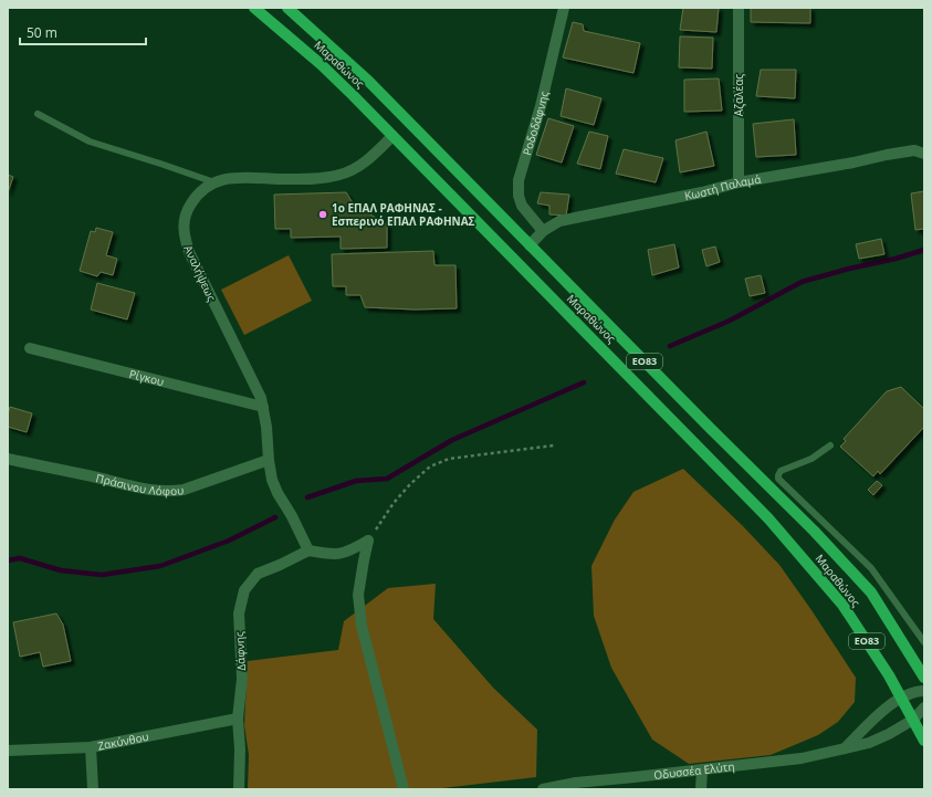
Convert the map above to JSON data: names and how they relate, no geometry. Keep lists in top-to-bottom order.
{
  "streets": {
    "main road": ["Μαραθώνος", "ΕΟ83"],
    "street": [
      "Αζαλέας",
      "Ροδοδάφνης",
      "Κωστή Παλαμά",
      "Αναλήψεως",
      "Ρίγκου",
      "Πράσινου Λόφου",
      "Δάφνης",
      "Ζακύνθου",
      "Οδυσσέα Ελύτη"
    ]
  },
  "crossings": [
    ["Μαραθώνος", "Κωστή Παλαμά"],
    ["Μαραθώνος", "Αναλήψεως"],
    ["Μαραθώνος", "Οδυσσέα Ελύτη"],
    ["Αζαλέας", "Κωστή Παλαμά"],
    ["Ροδοδάφνης", "Κωστή Παλαμά"],
    ["Αναλήψεως", "Ρίγκου"],
    ["Αναλήψεως", "Πράσινου Λόφου"],
    ["Αναλήψεως", "Δάφνης"],
    ["Δάφνης", "Ζακύνθου"]
  ],
  "places": ["1ο ΕΠΑΛ ΡΑΦΗΝΑΣ - Εσπερινό ΕΠΑΛ ΡΑΦΗΝΑΣ"],
  "scale_bar": "50 m"
}
